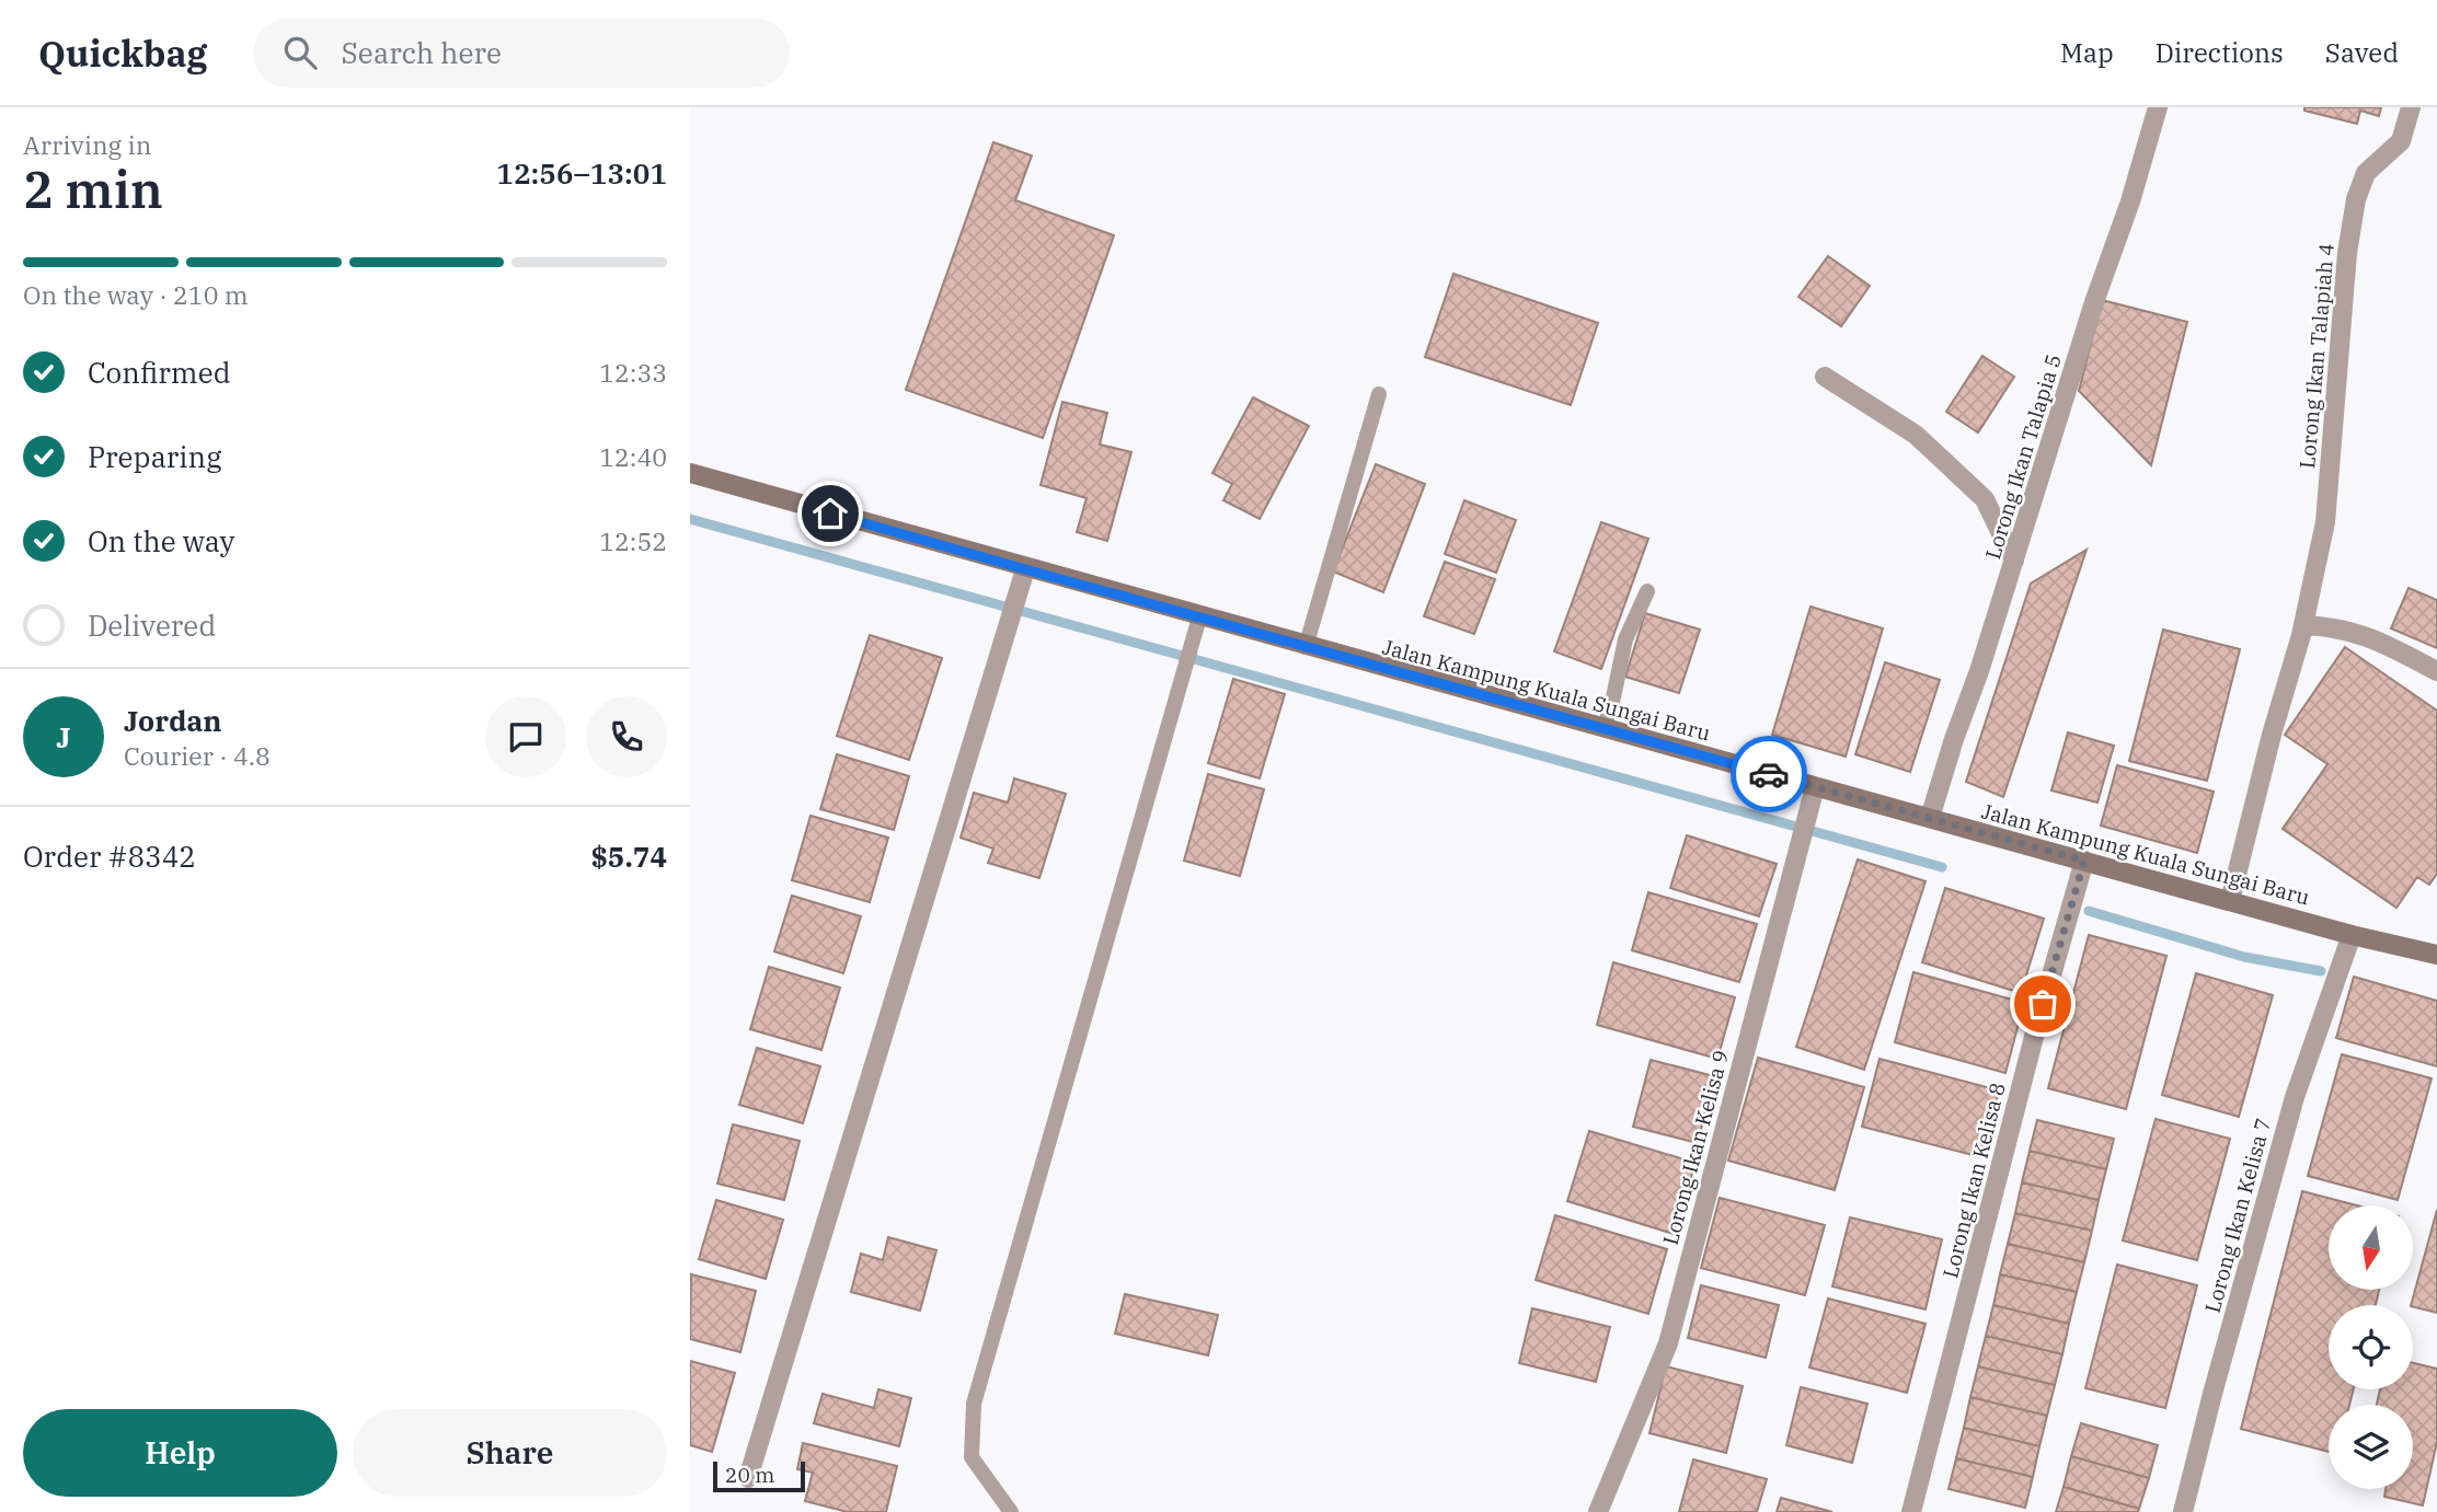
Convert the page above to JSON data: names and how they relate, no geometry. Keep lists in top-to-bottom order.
{
  "streets": {
    "street": [
      "Lorong Ikan Talapiah 4",
      "Lorong Ikan Talapia 5",
      "Jalan Kampung Kuala Sungai Baru",
      "Lorong Ikan Kelisa 9",
      "Lorong Ikan Kelisa 8",
      "Lorong Ikan Kelisa 7"
    ]
  },
  "crossings": [
    ["Lorong Ikan Talapiah 4", "Jalan Kampung Kuala Sungai Baru"],
    ["Lorong Ikan Talapia 5", "Jalan Kampung Kuala Sungai Baru"],
    ["Jalan Kampung Kuala Sungai Baru", "Lorong Ikan Kelisa 9"],
    ["Jalan Kampung Kuala Sungai Baru", "Lorong Ikan Kelisa 8"],
    ["Jalan Kampung Kuala Sungai Baru", "Lorong Ikan Kelisa 7"]
  ],
  "scale_bar": "20 m",
  "north": "bottom",
  "page": {
    "header": "Quickbag",
    "search": "Search here",
    "nav": ["Map", "Directions", "Saved"],
    "heading": ["2 min", "Arriving in", "12:56–13:01"],
    "panel": [
      "Jordan",
      "Courier · 4.8",
      "Order #8342",
      "$5.74"
    ],
    "bar": "On the way · 210 m",
    "list": [
      ["Confirmed", "12:33"],
      ["Preparing", "12:40"],
      ["On the way", "12:52"],
      "Delivered"
    ],
    "round": "J",
    "buttons": ["Help", "Share"],
    "scale": "20 m"
  }
}
